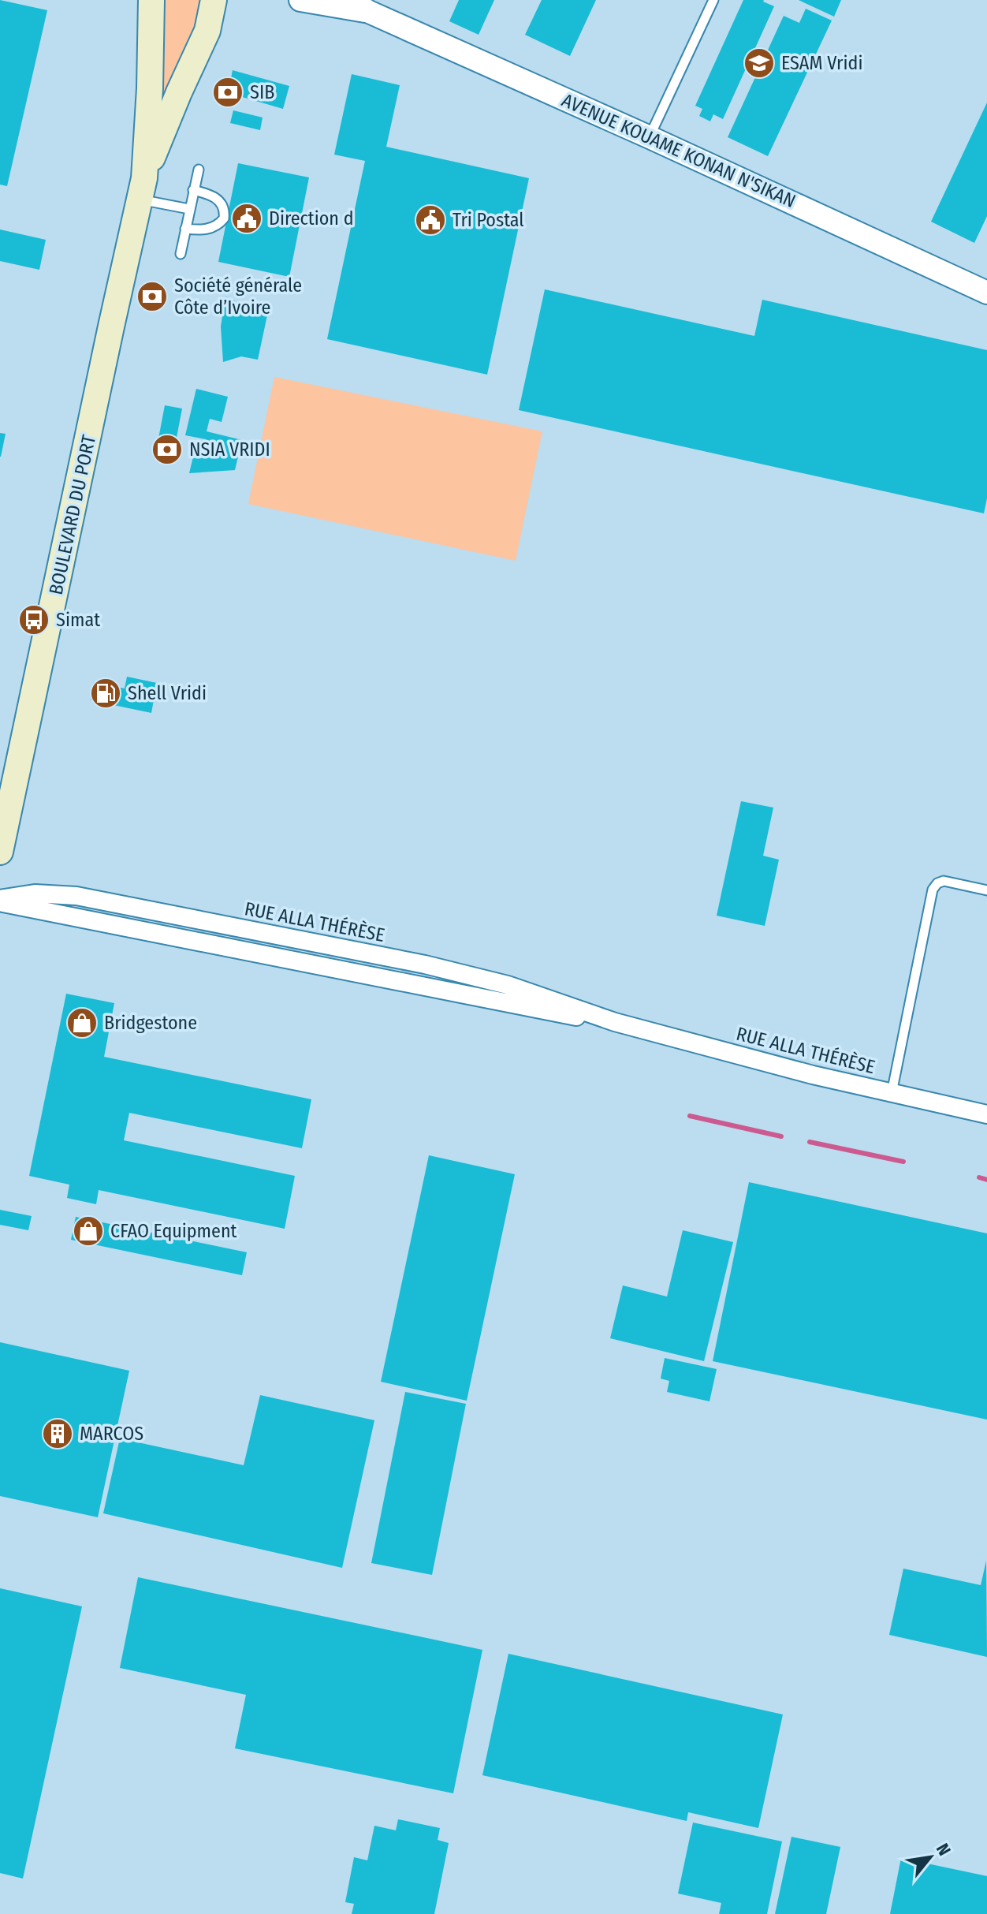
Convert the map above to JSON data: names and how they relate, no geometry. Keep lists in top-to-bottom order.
{
  "streets": {
    "main road": ["BOULEVARD DU PORT"],
    "street": ["AVENUE KOUAME KONAN N'SIKAN", "RUE ALLA THÉRÈSE"]
  },
  "places": {
    "school or university": ["ESAM Vridi"],
    "bank": ["SIB", "Société générale Côte d’Ivoire", "NSIA VRIDI"],
    "public building": ["Direction d", "Tri Postal"],
    "bus stop": ["Simat"],
    "fuel station": ["Shell Vridi"],
    "shop": ["Bridgestone", "CFAO Equipment"],
    "building": ["MARCOS"]
  },
  "north": "top right"
}
